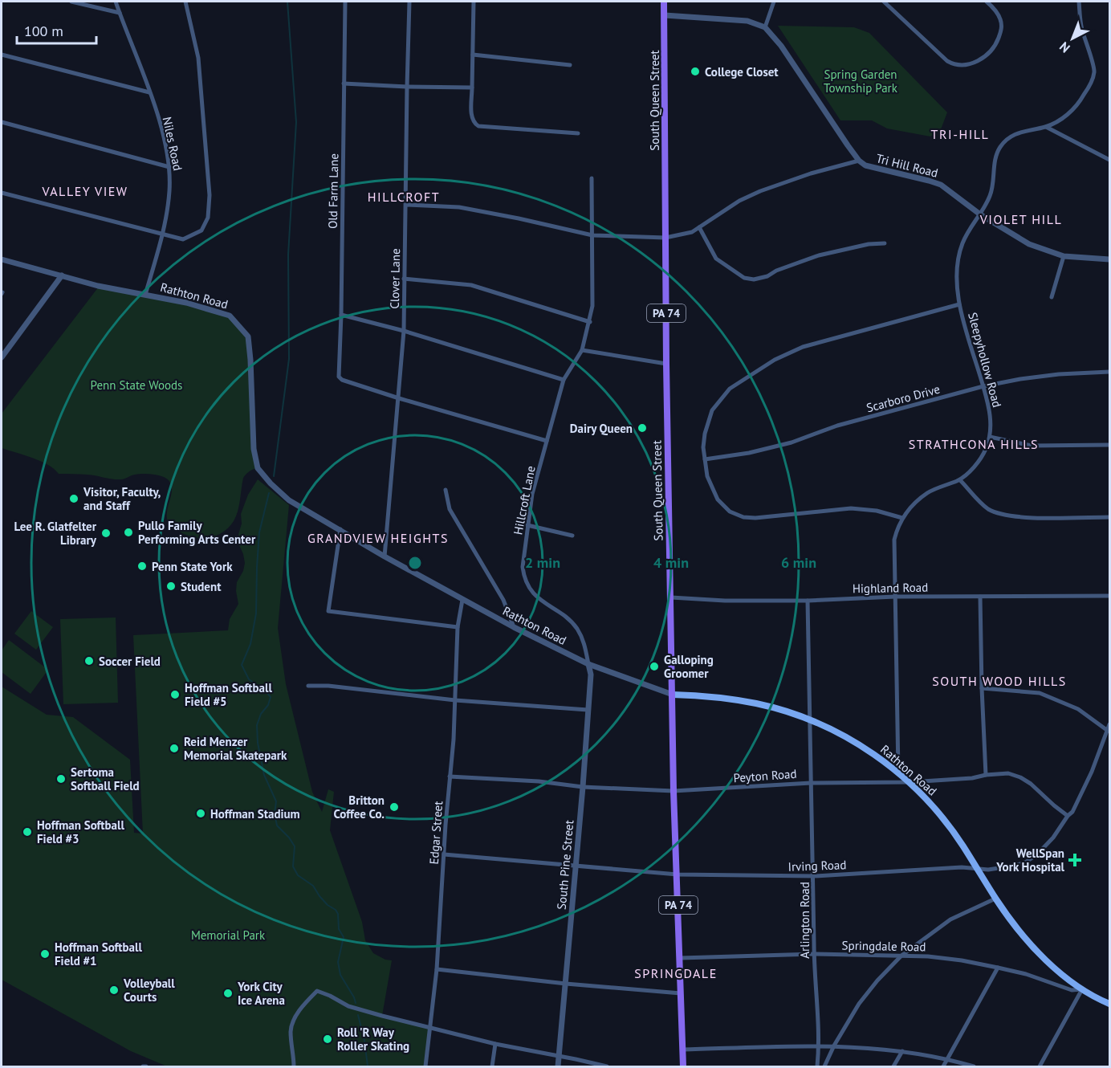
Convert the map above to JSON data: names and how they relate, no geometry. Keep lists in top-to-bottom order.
{
  "streets": {
    "main road": ["South Queen Street", "Rathton Road", "PA 74"],
    "street": [
      "Niles Road",
      "Tri Hill Road",
      "Old Farm Lane",
      "Clover Lane",
      "Sleepyhollow Road",
      "Scarboro Drive",
      "Hillcroft Lane",
      "Highland Road",
      "Peyton Road",
      "Edgar Street",
      "South Pine Street",
      "Irving Road",
      "Arlington Road",
      "Springdale Road"
    ]
  },
  "crossings": [
    ["South Queen Street", "Rathton Road"],
    ["South Queen Street", "Highland Road"],
    ["South Queen Street", "Peyton Road"],
    ["South Queen Street", "Irving Road"],
    ["South Queen Street", "Springdale Road"],
    ["Niles Road", "Rathton Road"],
    ["Tri Hill Road", "Sleepyhollow Road"],
    ["Old Farm Lane", "Clover Lane"],
    ["Clover Lane", "Rathton Road"],
    ["Rathton Road", "Sleepyhollow Road"],
    ["Rathton Road", "Hillcroft Lane"],
    ["Rathton Road", "Peyton Road"],
    ["Rathton Road", "Edgar Street"],
    ["Rathton Road", "South Pine Street"],
    ["Rathton Road", "Irving Road"],
    ["Rathton Road", "Arlington Road"],
    ["Rathton Road", "Springdale Road"],
    ["Sleepyhollow Road", "Scarboro Drive"],
    ["Sleepyhollow Road", "Highland Road"],
    ["Hillcroft Lane", "South Pine Street"],
    ["Highland Road", "Arlington Road"],
    ["Peyton Road", "Edgar Street"],
    ["Peyton Road", "South Pine Street"],
    ["Peyton Road", "Irving Road"],
    ["Peyton Road", "Arlington Road"],
    ["Edgar Street", "Irving Road"],
    ["South Pine Street", "Irving Road"],
    ["Irving Road", "Arlington Road"],
    ["Arlington Road", "Springdale Road"]
  ],
  "districts": [
    "TRI-HILL",
    "VALLEY VIEW",
    "HILLCROFT",
    "VIOLET HILL",
    "STRATHCONA HILLS",
    "GRANDVIEW HEIGHTS",
    "SOUTH WOOD HILLS",
    "SPRINGDALE"
  ],
  "parks": ["Spring Garden Township Park", "Penn State Woods", "Memorial Park"],
  "places": {
    "other": [
      "College Closet",
      "Dairy Queen",
      "Visitor, Faculty, and Staff",
      "Pullo Family Performing Arts Center",
      "Lee R. Glatfelter Library",
      "Penn State York",
      "Student",
      "Soccer Field",
      "Galloping Groomer",
      "Hoffman Softball Field #5",
      "Reid Menzer Memorial Skatepark",
      "Sertoma Softball Field",
      "Britton Coffee Co.",
      "Hoffman Stadium",
      "Hoffman Softball Field #3",
      "Hoffman Softball Field #1",
      "Volleyball Courts",
      "York City Ice Arena",
      "Roll 'R Way Roller Skating"
    ],
    "health": ["WellSpan York Hospital"]
  },
  "scale_bar": "100 m",
  "north": "bottom left",
  "rings": ["2 min", "4 min", "6 min"]
}
